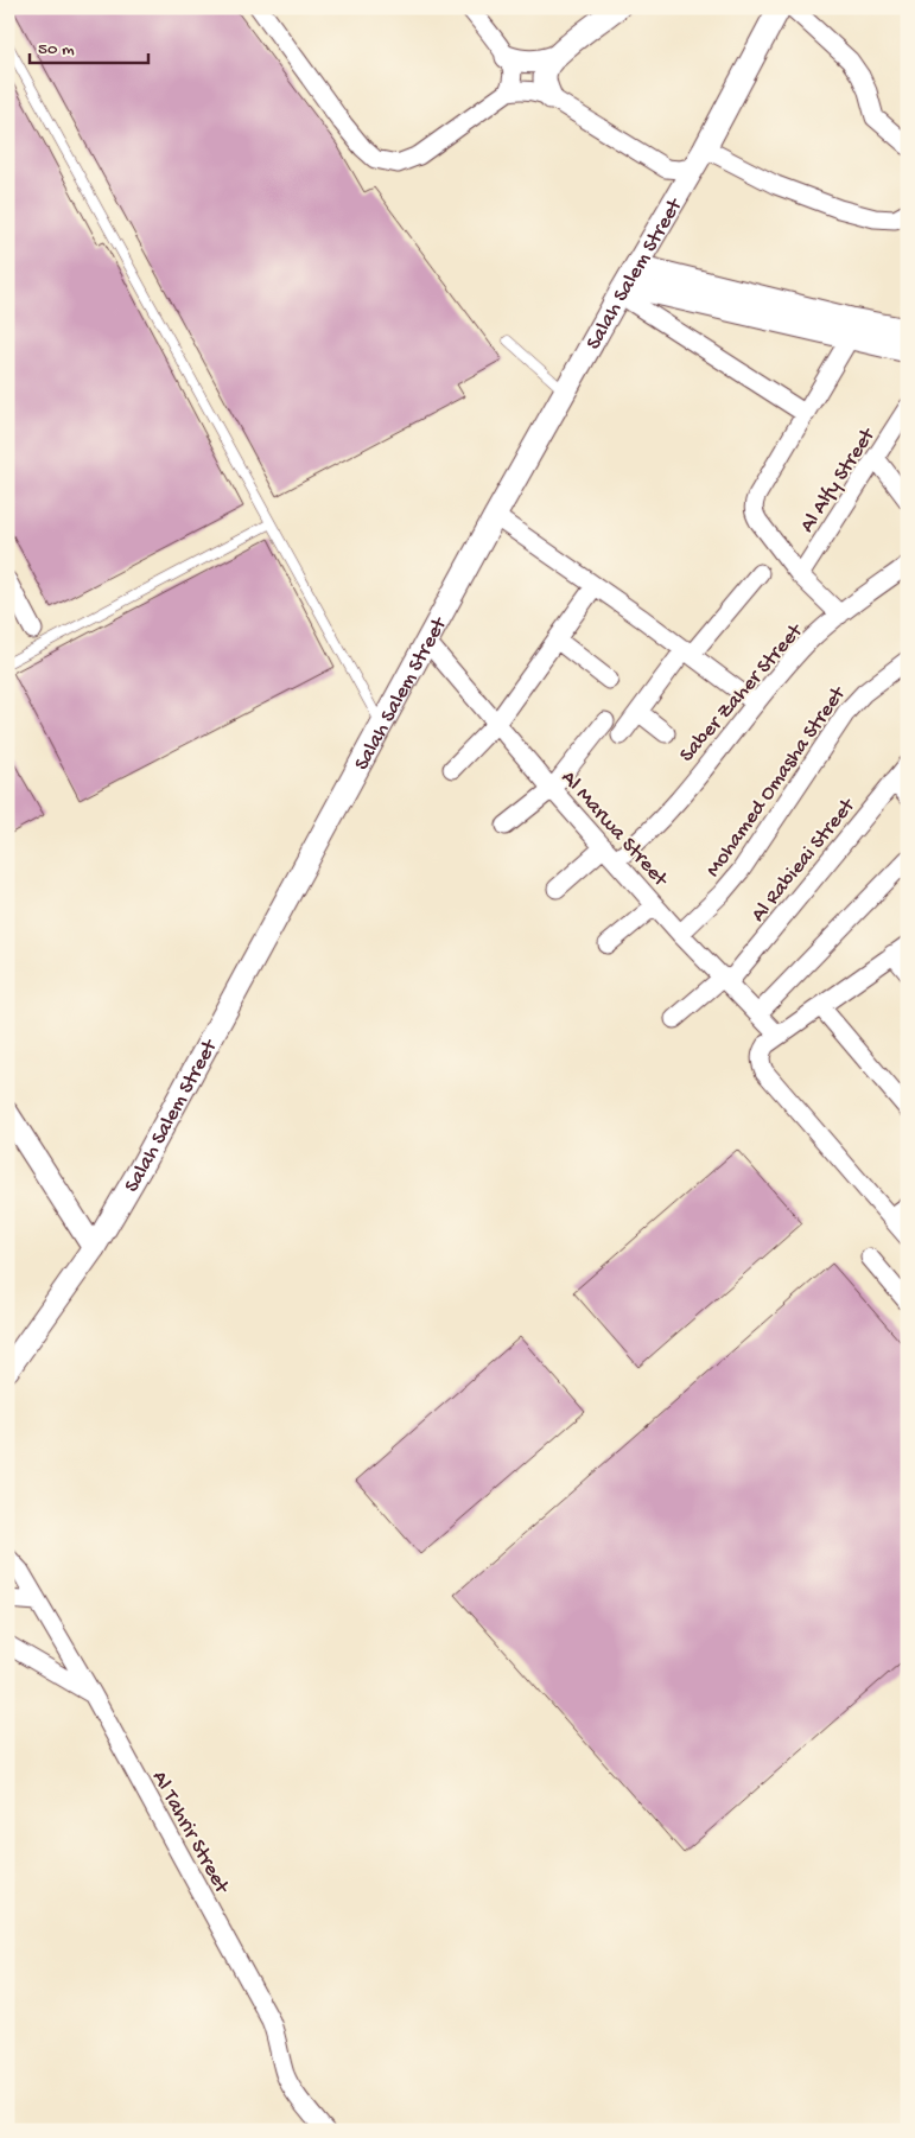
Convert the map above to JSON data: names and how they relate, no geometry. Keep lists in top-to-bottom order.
{
  "streets": {
    "street": [
      "Salah Salem Street",
      "Al Alfy Street",
      "Saber Zaher Street",
      "Mohamed Omasha Street",
      "Al Marwa Street",
      "Al Rabieai Street",
      "Al Tahrir Street"
    ]
  },
  "crossings": [
    ["Salah Salem Street", "Al Marwa Street"],
    ["Saber Zaher Street", "Al Marwa Street"],
    ["Mohamed Omasha Street", "Al Marwa Street"],
    ["Al Marwa Street", "Al Rabieai Street"]
  ],
  "scale_bar": "50 m"
}
